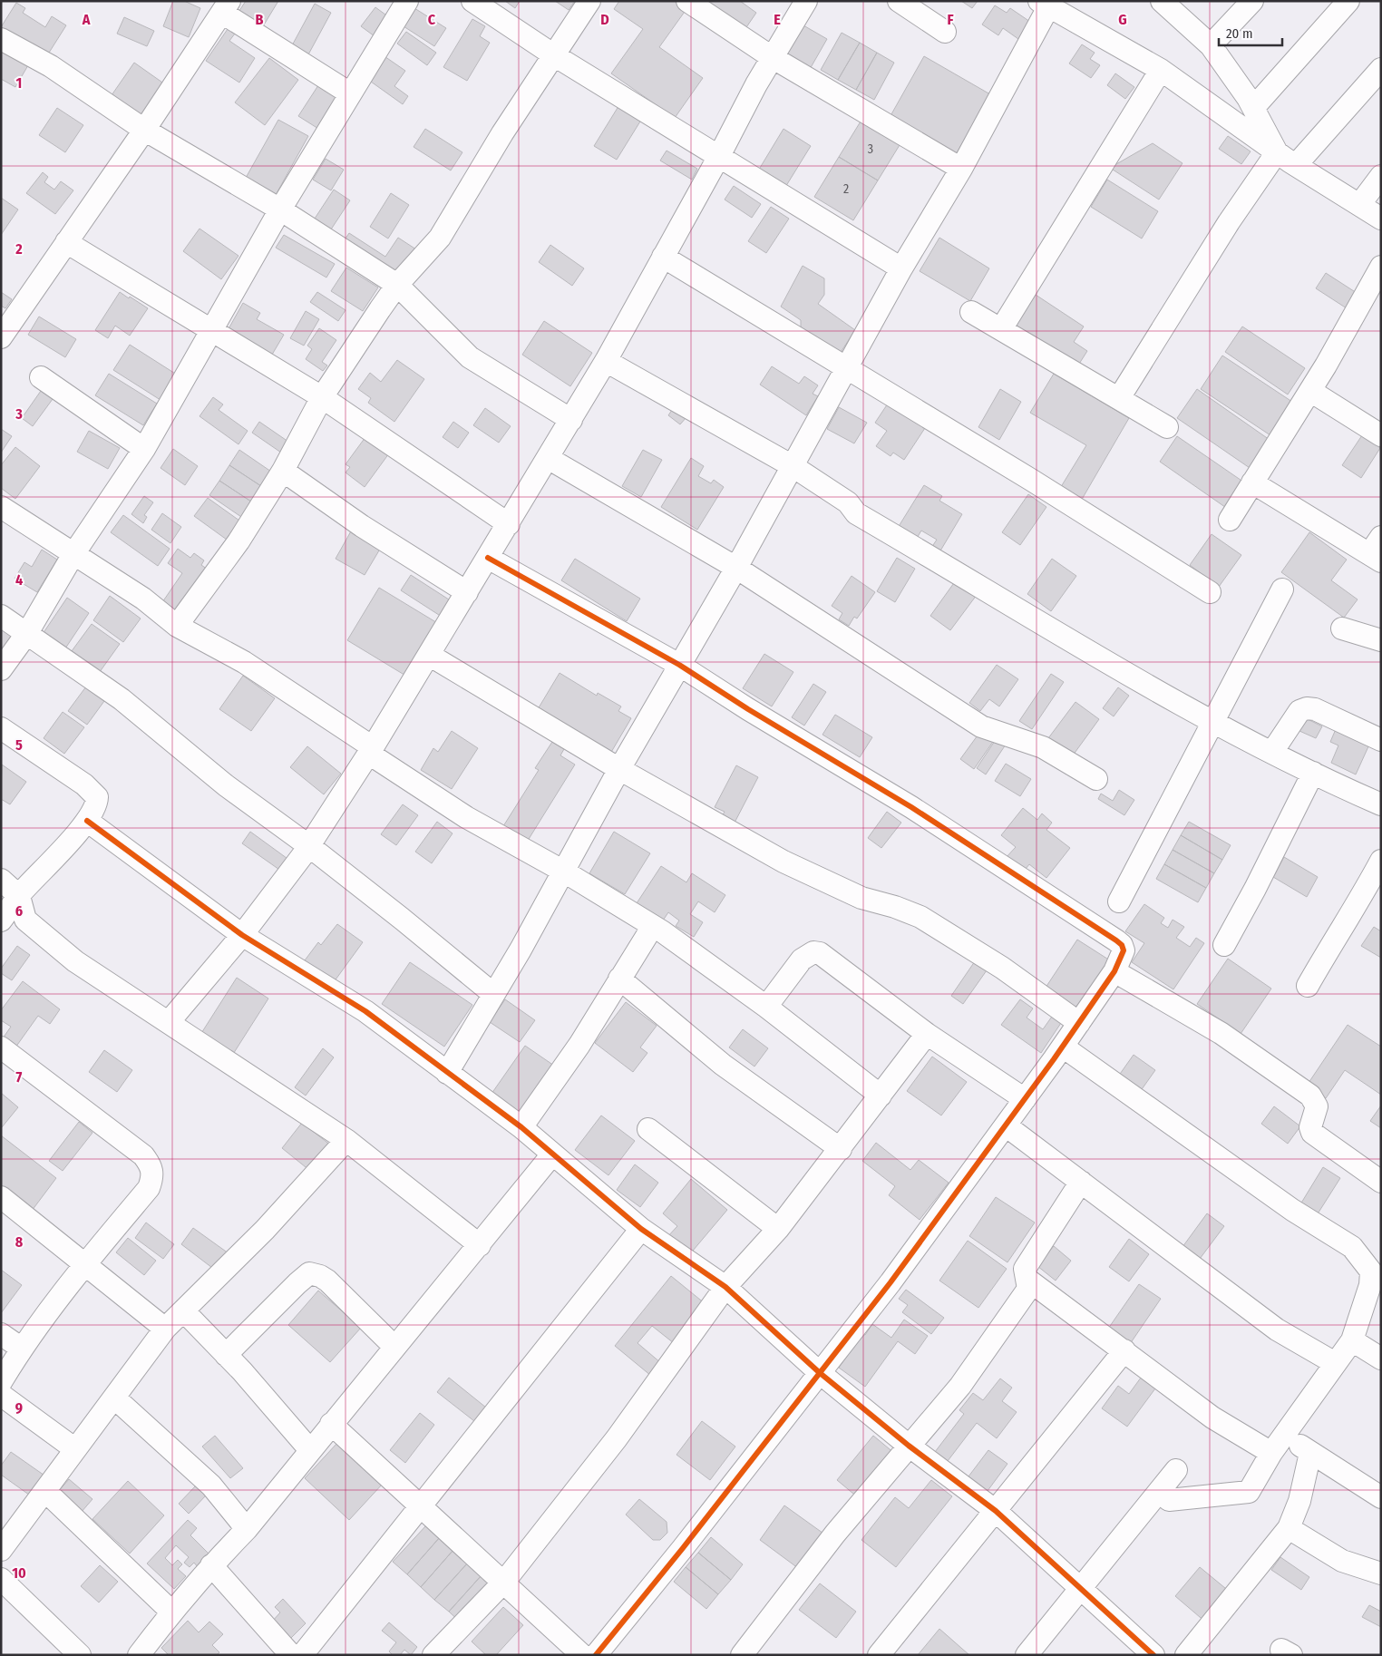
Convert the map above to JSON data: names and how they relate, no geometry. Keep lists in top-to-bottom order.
{
  "house_numbers": ["3", "2"],
  "scale_bar": "20 m",
  "grid": {
    "columns": [
      "A",
      "B",
      "C",
      "D",
      "E",
      "F",
      "G"
    ],
    "rows": [
      "1",
      "2",
      "3",
      "4",
      "5",
      "6",
      "7",
      "8",
      "9",
      "10"
    ]
  }
}
